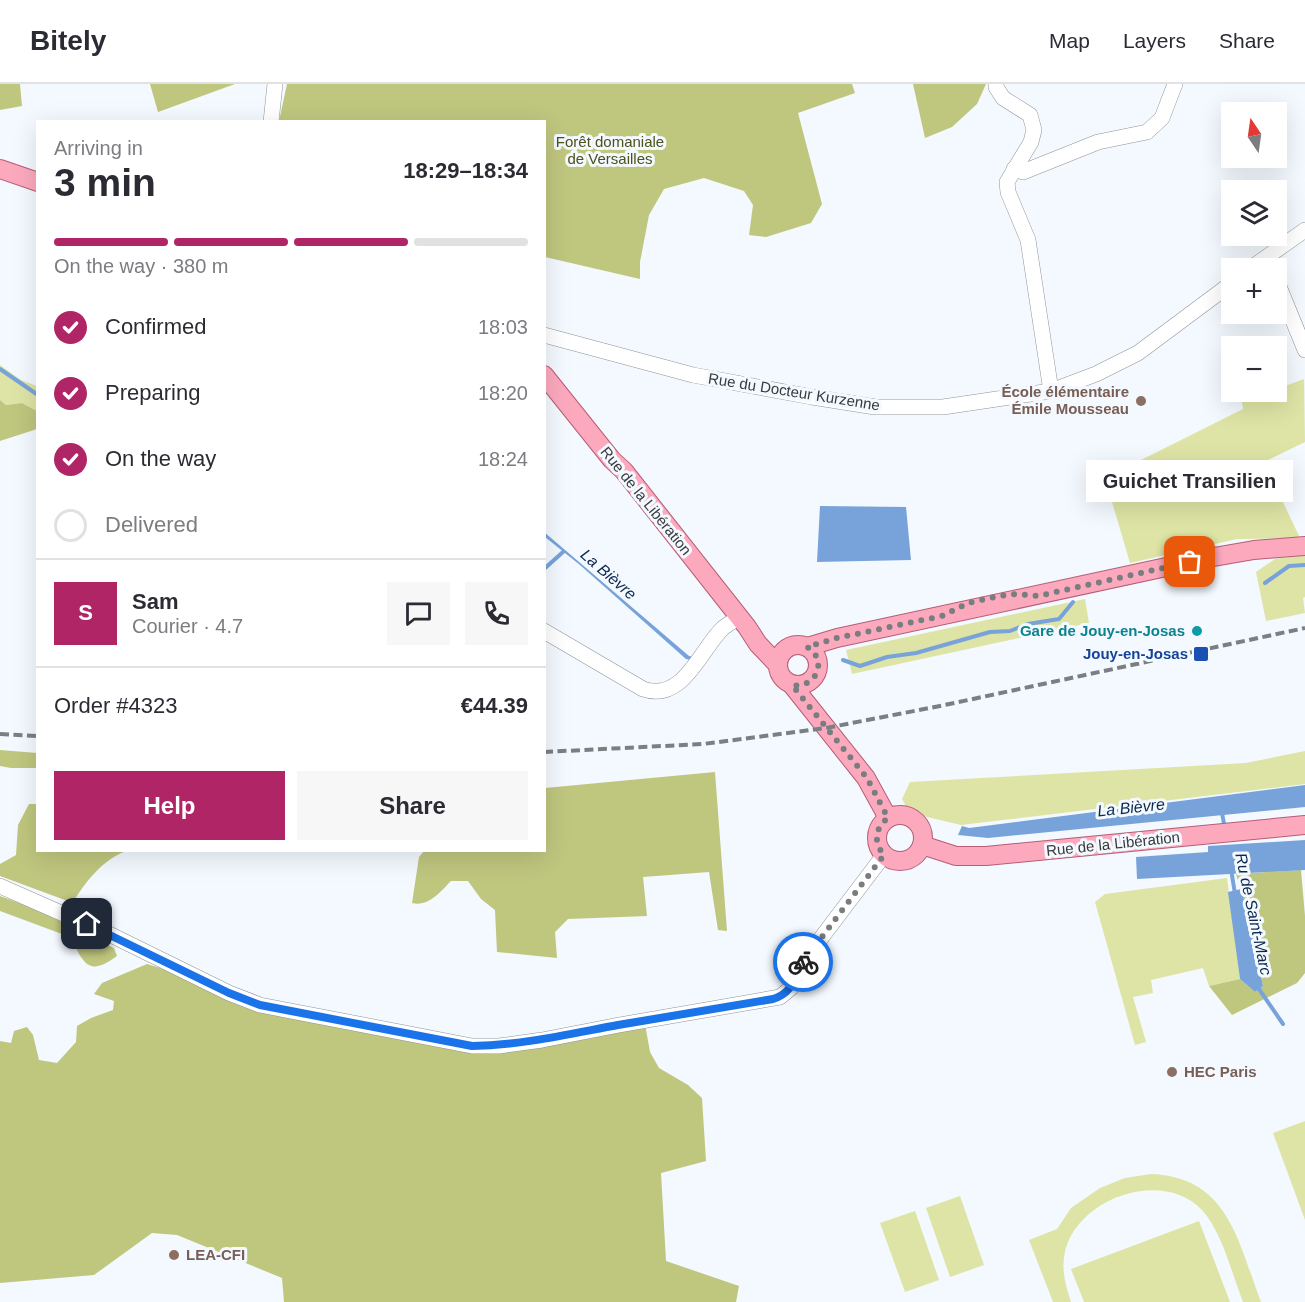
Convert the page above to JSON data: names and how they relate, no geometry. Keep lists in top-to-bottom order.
{
  "streets": {
    "main road": ["Rue de la Libération"],
    "street": ["Rue du Docteur Kurzenne"]
  },
  "water": ["La Bièvre", "Ru de Saint-Marc"],
  "parks": ["Forêt domaniale de Versailles"],
  "places": {
    "other": [
      "École élémentaire Émile Mousseau",
      "Guichet Transilien",
      "Gare de Jouy-en-Josas",
      "HEC Paris",
      "LEA-CFI"
    ],
    "transit": ["Jouy-en-Josas"]
  },
  "north": "top",
  "page": {
    "header": "Bitely",
    "nav": ["Map", "Layers", "Share"],
    "map_buttons": ["+", "−"],
    "heading": ["3 min", "Arriving in", "18:29–18:34"],
    "panel": [
      "Sam",
      "Courier · 4.7",
      "Order #4323",
      "€44.39"
    ],
    "bar": "On the way · 380 m",
    "list": [
      ["Confirmed", "18:03"],
      ["Preparing", "18:20"],
      ["On the way", "18:24"],
      "Delivered"
    ],
    "bubble": "Guichet Transilien",
    "round": "S",
    "buttons": ["Help", "Share"]
  }
}
